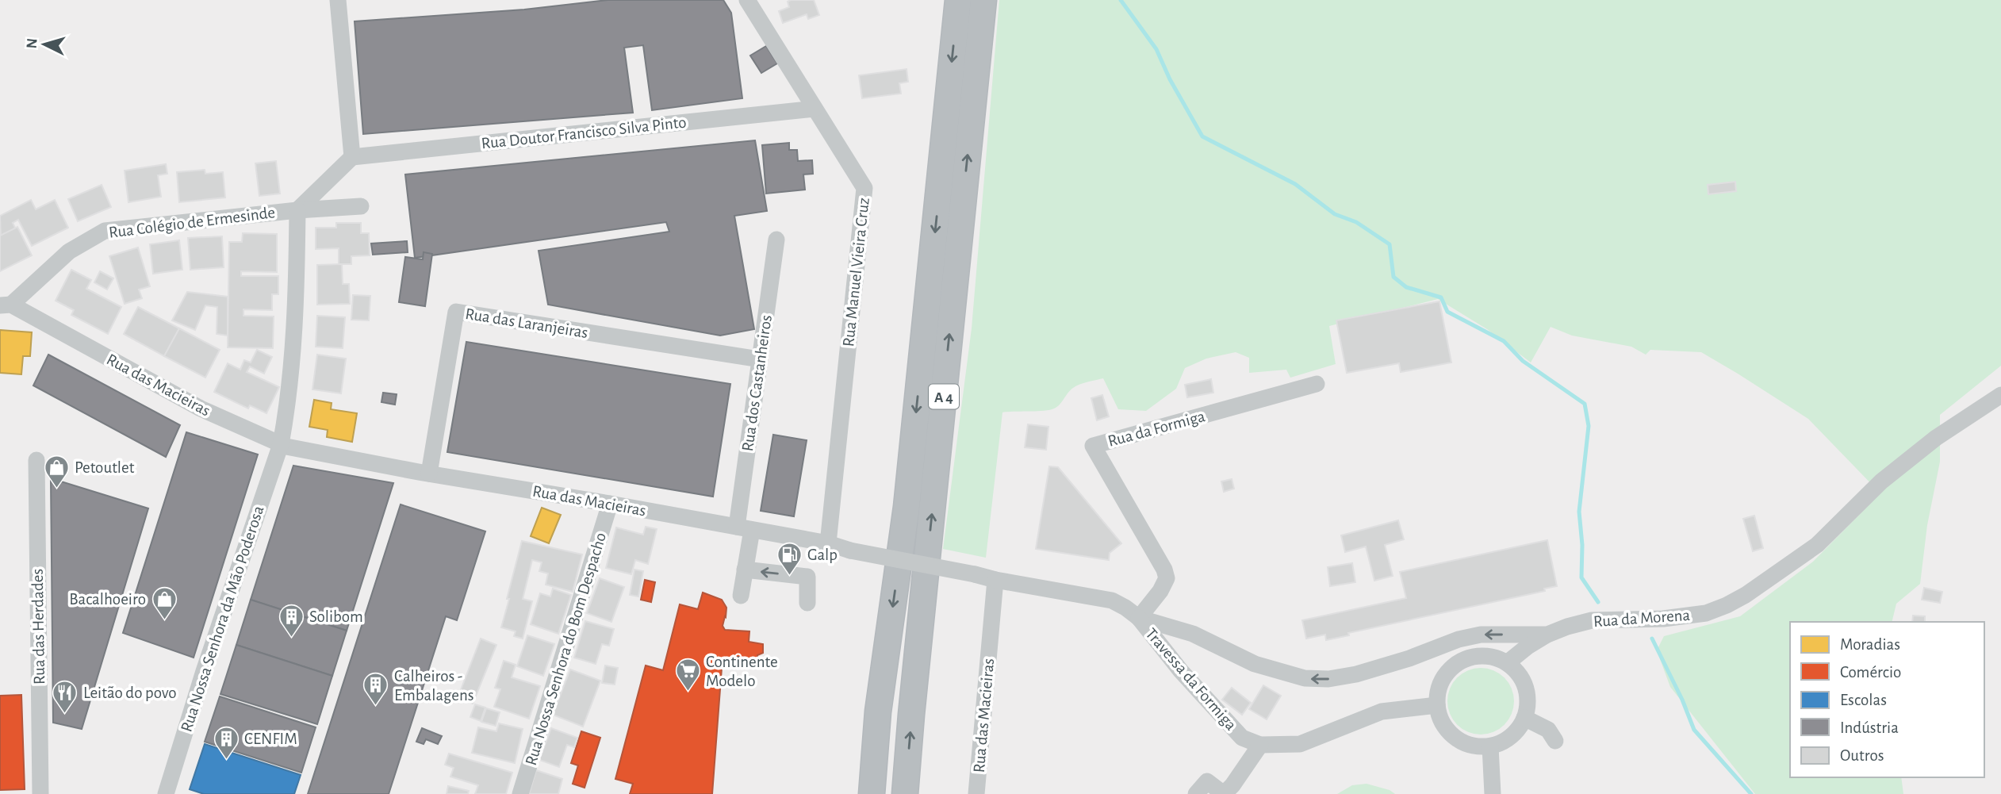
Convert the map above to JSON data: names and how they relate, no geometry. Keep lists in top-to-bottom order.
{
  "streets": {
    "highway": ["A 4"],
    "street": [
      "Rua Doutor Francisco Silva Pinto",
      "Rua Colégio de Ermesinde",
      "Rua Manuel Vieira Cruz",
      "Rua das Laranjeiras",
      "Rua dos Castanheiros",
      "Rua das Macieiras",
      "Rua da Formiga",
      "Rua da Morena",
      "Rua Nossa Senhora da Mão Poderosa",
      "Rua das Herdades",
      "Rua Nossa Senhora do Bom Despacho",
      "Travessa da Formiga"
    ]
  },
  "crossings": [
    ["Rua Doutor Francisco Silva Pinto", "Rua Manuel Vieira Cruz"],
    ["Rua Colégio de Ermesinde", "Rua das Macieiras"],
    ["Rua Colégio de Ermesinde", "Rua Nossa Senhora da Mão Poderosa"],
    ["Rua Manuel Vieira Cruz", "Rua das Macieiras"],
    ["Rua das Laranjeiras", "Rua dos Castanheiros"],
    ["Rua das Laranjeiras", "Rua das Macieiras"],
    ["Rua dos Castanheiros", "Rua das Macieiras"],
    ["Rua das Macieiras", "Rua Nossa Senhora da Mão Poderosa"],
    ["Rua das Macieiras", "Rua Nossa Senhora do Bom Despacho"],
    ["Rua da Formiga", "Rua da Morena"],
    ["Rua da Formiga", "Travessa da Formiga"],
    ["Rua da Morena", "Travessa da Formiga"]
  ],
  "one_way": ["Rua da Morena"],
  "places": {
    "shop": ["Petoutlet", "Bacalhoeiro"],
    "fuel station": ["Galp"],
    "building": ["Solibom", "Calheiros - Embalagens", "CENFIM"],
    "supermarket": ["Continente Modelo"],
    "restaurant": ["Leitão do povo"]
  },
  "legend": [
    "Moradias",
    "Comércio",
    "Escolas",
    "Indústria",
    "Outros"
  ],
  "north": "left"
}
